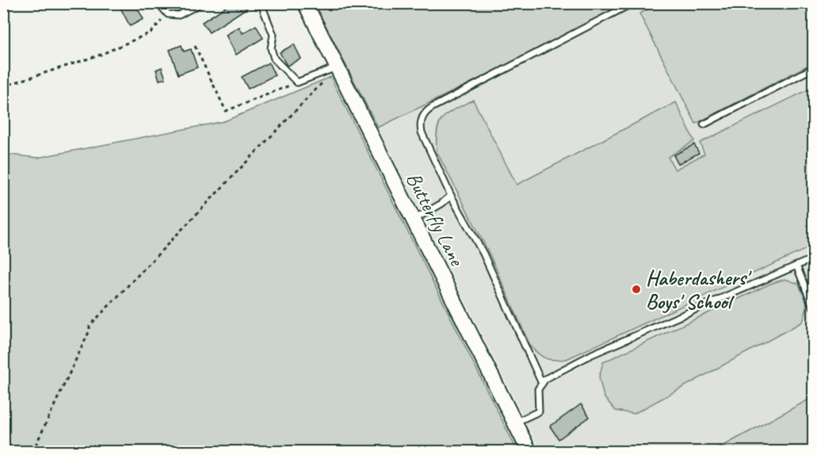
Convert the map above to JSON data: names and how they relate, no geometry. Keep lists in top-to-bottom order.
{
  "streets": {
    "street": ["Butterfly Lane"]
  },
  "places": ["Haberdashers' Boys' School"]
}
